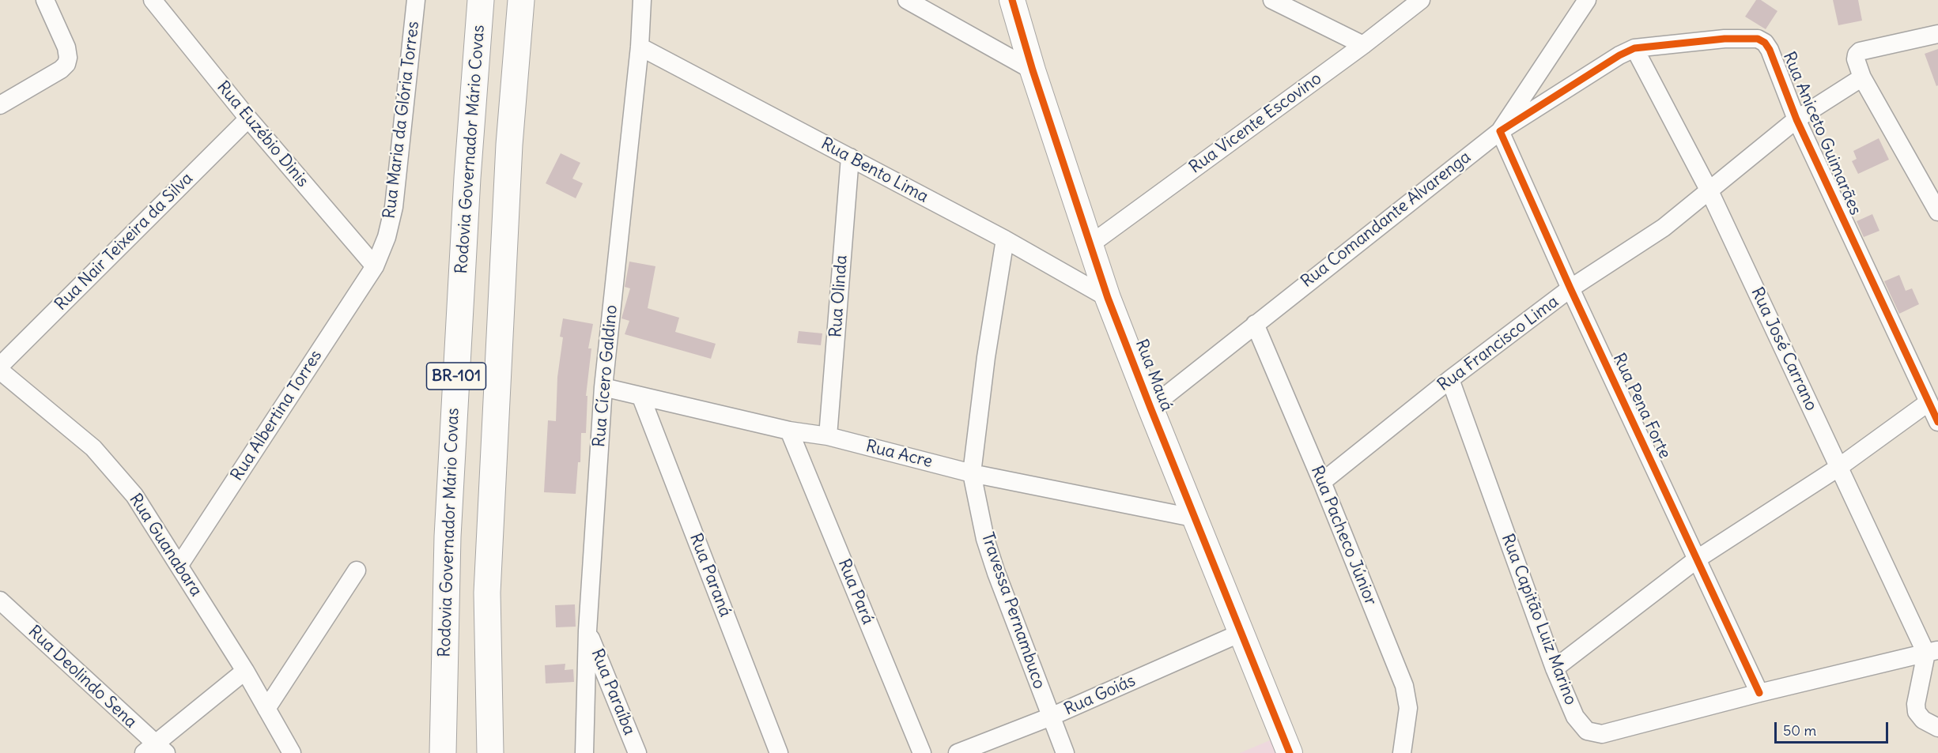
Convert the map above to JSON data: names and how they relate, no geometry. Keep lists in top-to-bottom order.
{
  "streets": {
    "highway": ["Rodovia Governador Mário Covas", "BR-101"],
    "street": [
      "Rua Maria da Glória Torres",
      "Rua Vicente Escovino",
      "Rua Aniceto Guimarães",
      "Rua Euzébio Dinis",
      "Rua Bento Lima",
      "Rua Comandante Alvarenga",
      "Rua Nair Teixeira da Silva",
      "Rua Olinda",
      "Rua Francisco Lima",
      "Rua José Carrano",
      "Rua Mauá",
      "Rua Cícero Galdino",
      "Rua Pena Forte",
      "Rua Albertina Torres",
      "Rua Acre",
      "Rua Pacheco Júnior",
      "Rua Guanabara",
      "Rua Paraná",
      "Rua Pará",
      "Travessa Pernambuco",
      "Rua Capitão Luiz Marino",
      "Rua Deolindo Sena",
      "Rua Paraíba",
      "Rua Goiás"
    ]
  },
  "crossings": [
    ["Rua Maria da Glória Torres", "Rua Euzébio Dinis"],
    ["Rua Maria da Glória Torres", "Rua Albertina Torres"],
    ["Rua Vicente Escovino", "Rua Mauá"],
    ["Rua Aniceto Guimarães", "Rua Comandante Alvarenga"],
    ["Rua Aniceto Guimarães", "Rua Francisco Lima"],
    ["Rua Aniceto Guimarães", "Rua José Carrano"],
    ["Rua Aniceto Guimarães", "Rua Pena Forte"],
    ["Rua Euzébio Dinis", "Rua Nair Teixeira da Silva"],
    ["Rua Euzébio Dinis", "Rua Albertina Torres"],
    ["Rua Bento Lima", "Rua Olinda"],
    ["Rua Bento Lima", "Rua Mauá"],
    ["Rua Bento Lima", "Rua Cícero Galdino"],
    ["Rua Bento Lima", "Travessa Pernambuco"],
    ["Rua Comandante Alvarenga", "Rua Mauá"],
    ["Rua Comandante Alvarenga", "Rua Pena Forte"],
    ["Rua Comandante Alvarenga", "Rua Pacheco Júnior"],
    ["Rua Olinda", "Rua Acre"],
    ["Rua Francisco Lima", "Rua José Carrano"],
    ["Rua Francisco Lima", "Rua Pena Forte"],
    ["Rua Francisco Lima", "Rua Pacheco Júnior"],
    ["Rua Francisco Lima", "Rua Capitão Luiz Marino"],
    ["Rua José Carrano", "Rua Capitão Luiz Marino"],
    ["Rua Mauá", "Rua Acre"],
    ["Rua Mauá", "Rua Goiás"],
    ["Rua Cícero Galdino", "Rua Acre"],
    ["Rua Cícero Galdino", "Rua Paraíba"],
    ["Rua Pena Forte", "Rua Capitão Luiz Marino"],
    ["Rua Albertina Torres", "Rua Guanabara"],
    ["Rua Acre", "Rua Paraná"],
    ["Rua Acre", "Rua Pará"],
    ["Rua Acre", "Travessa Pernambuco"],
    ["Travessa Pernambuco", "Rua Goiás"]
  ],
  "scale_bar": "50 m"
}
